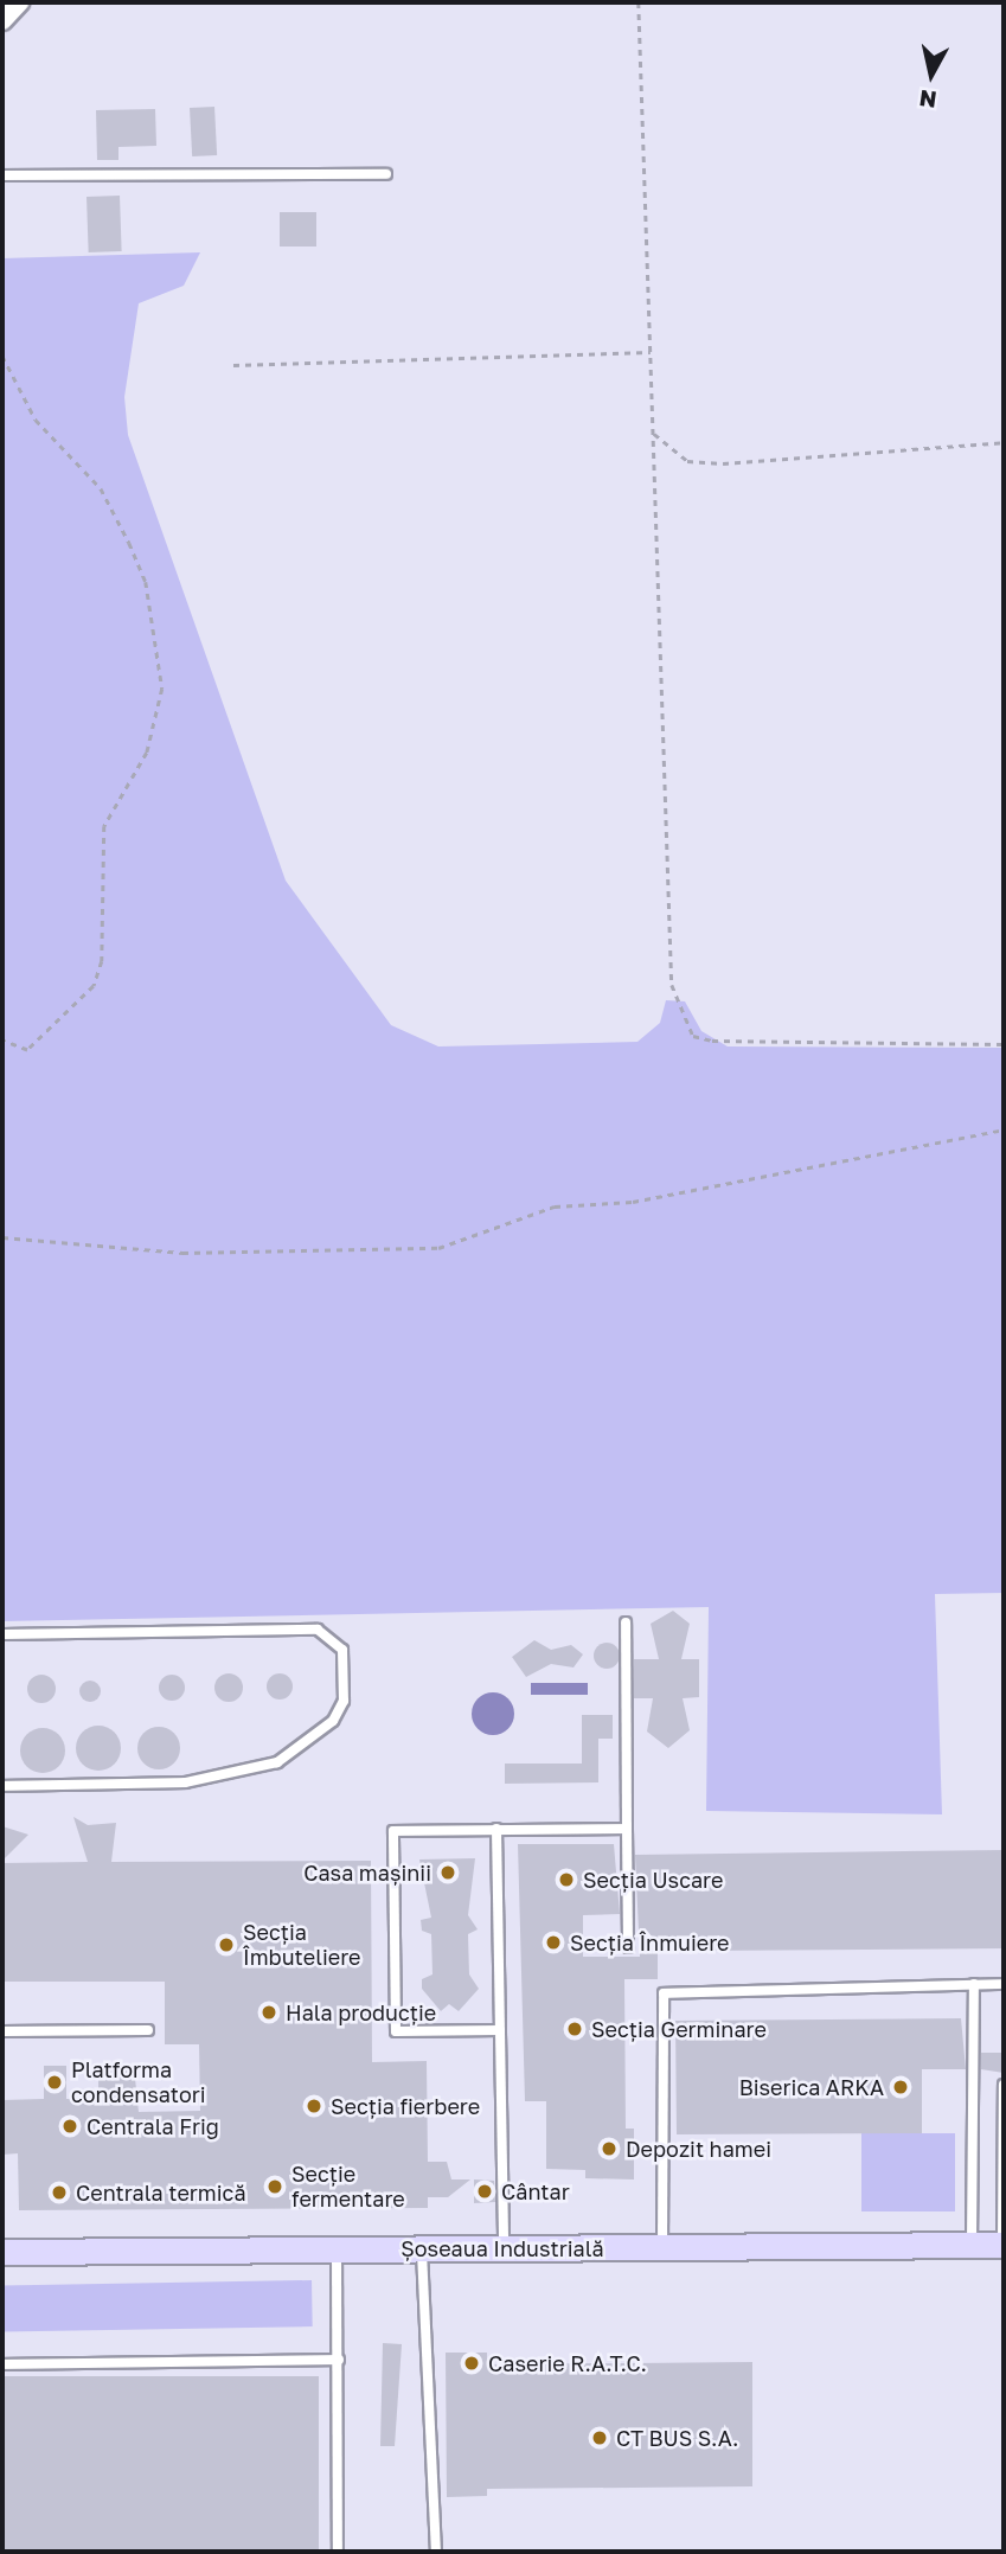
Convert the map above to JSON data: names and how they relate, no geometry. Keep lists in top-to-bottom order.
{
  "streets": {
    "street": ["Șoseaua Industrială"]
  },
  "places": [
    "Casa mașinii",
    "Secția Uscare",
    "Secția Înmuiere",
    "Secția Îmbuteliere",
    "Hala producție",
    "Secția Germinare",
    "Platforma condensatori",
    "Biserica ARKA",
    "Secția fierbere",
    "Centrala Frig",
    "Depozit hamei",
    "Secție fermentare",
    "Cântar",
    "Centrala termică",
    "Caserie R.A.T.C.",
    "CT BUS S.A."
  ],
  "north": "bottom"
}
